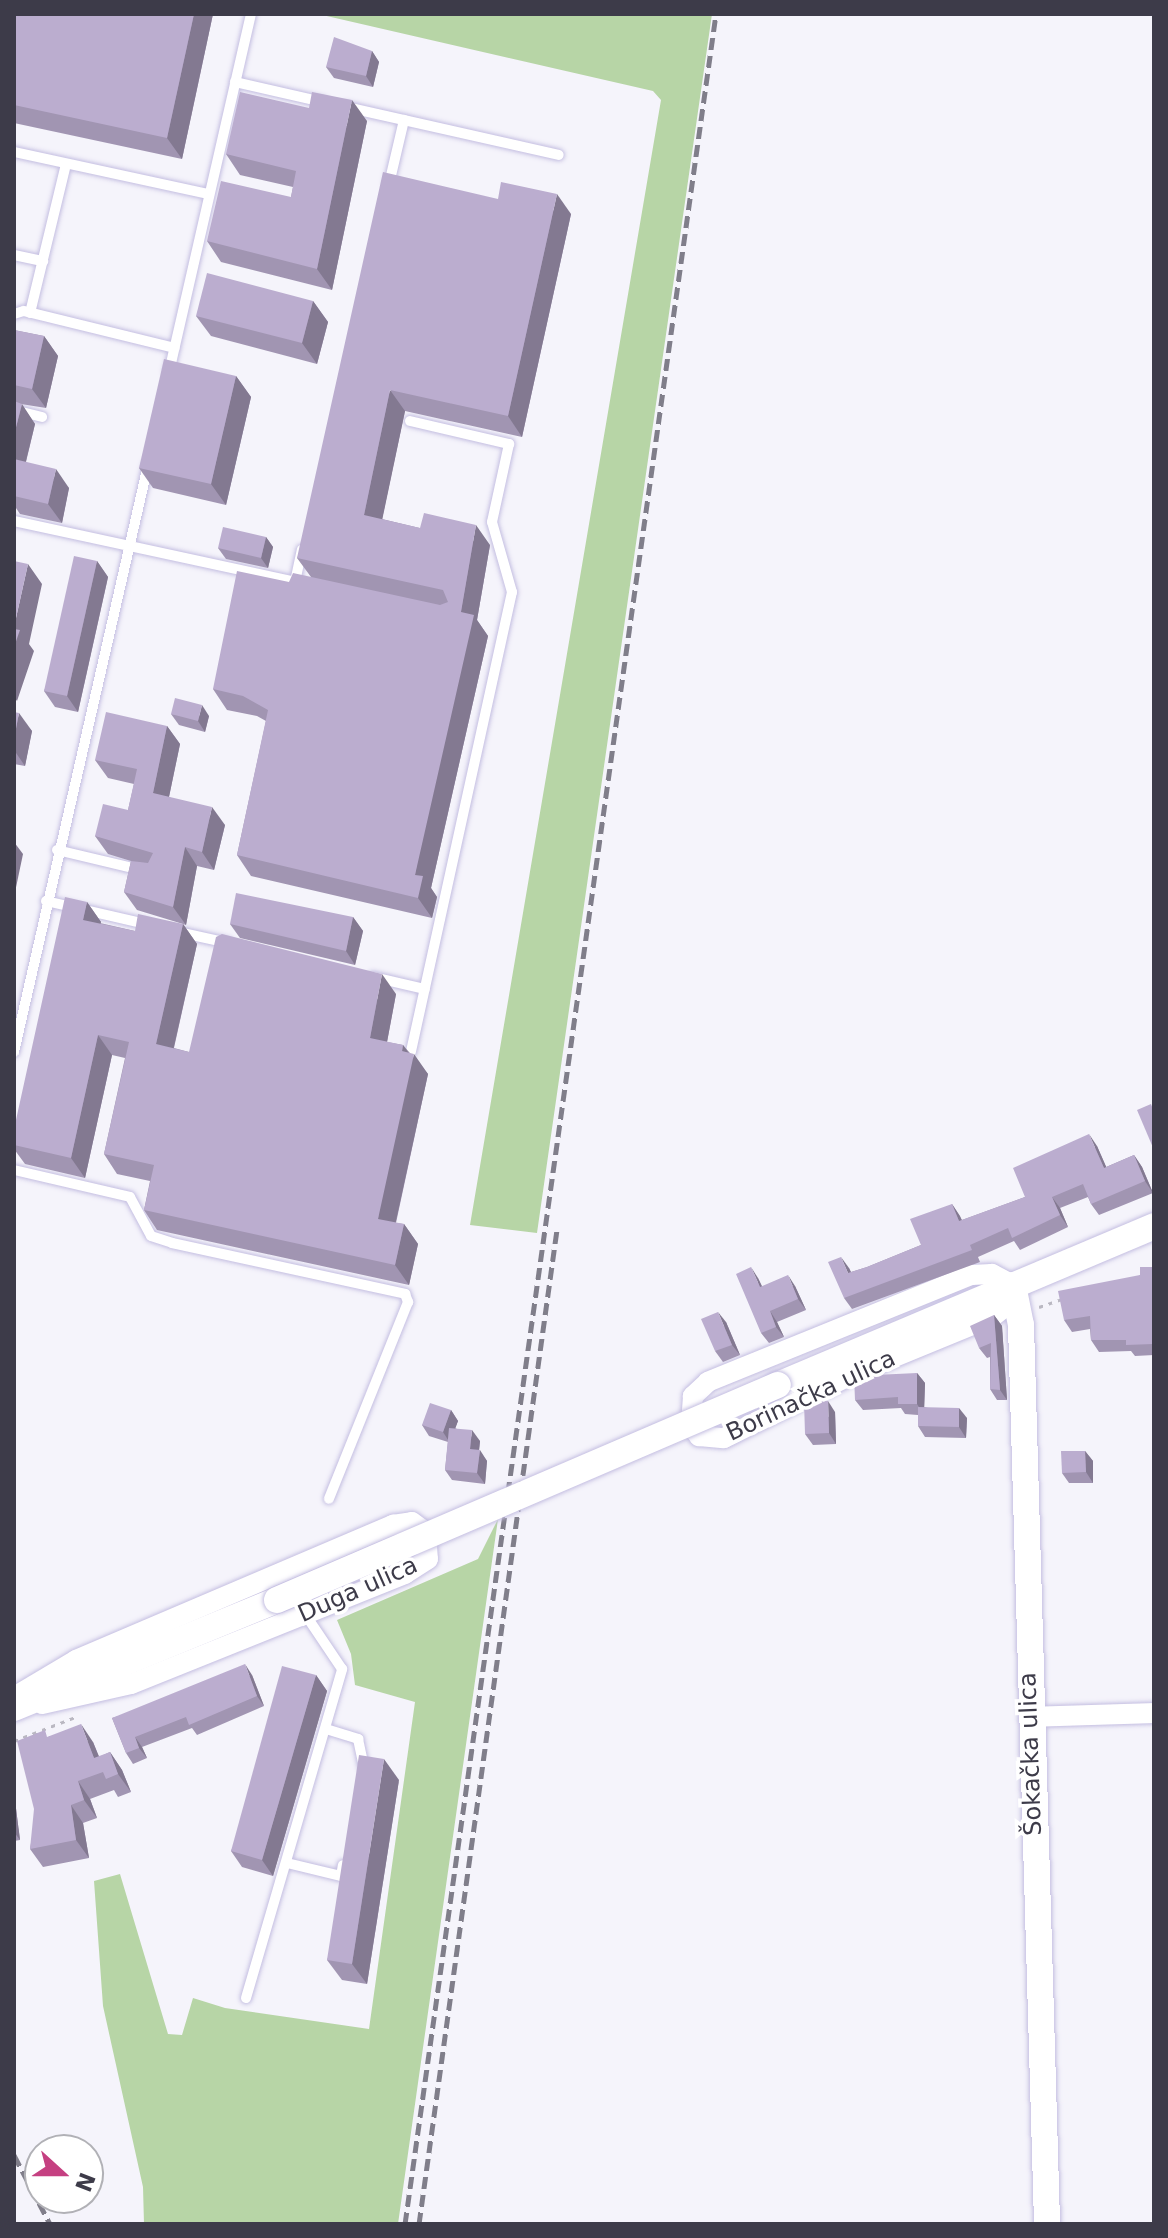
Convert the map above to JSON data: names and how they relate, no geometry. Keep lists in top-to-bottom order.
{
  "streets": {
    "street": ["Borinačka ulica", "Duga ulica", "Šokačka ulica"]
  },
  "crossings": [
    ["Borinačka ulica", "Duga ulica"],
    ["Borinačka ulica", "Šokačka ulica"]
  ],
  "north": "right"
}
